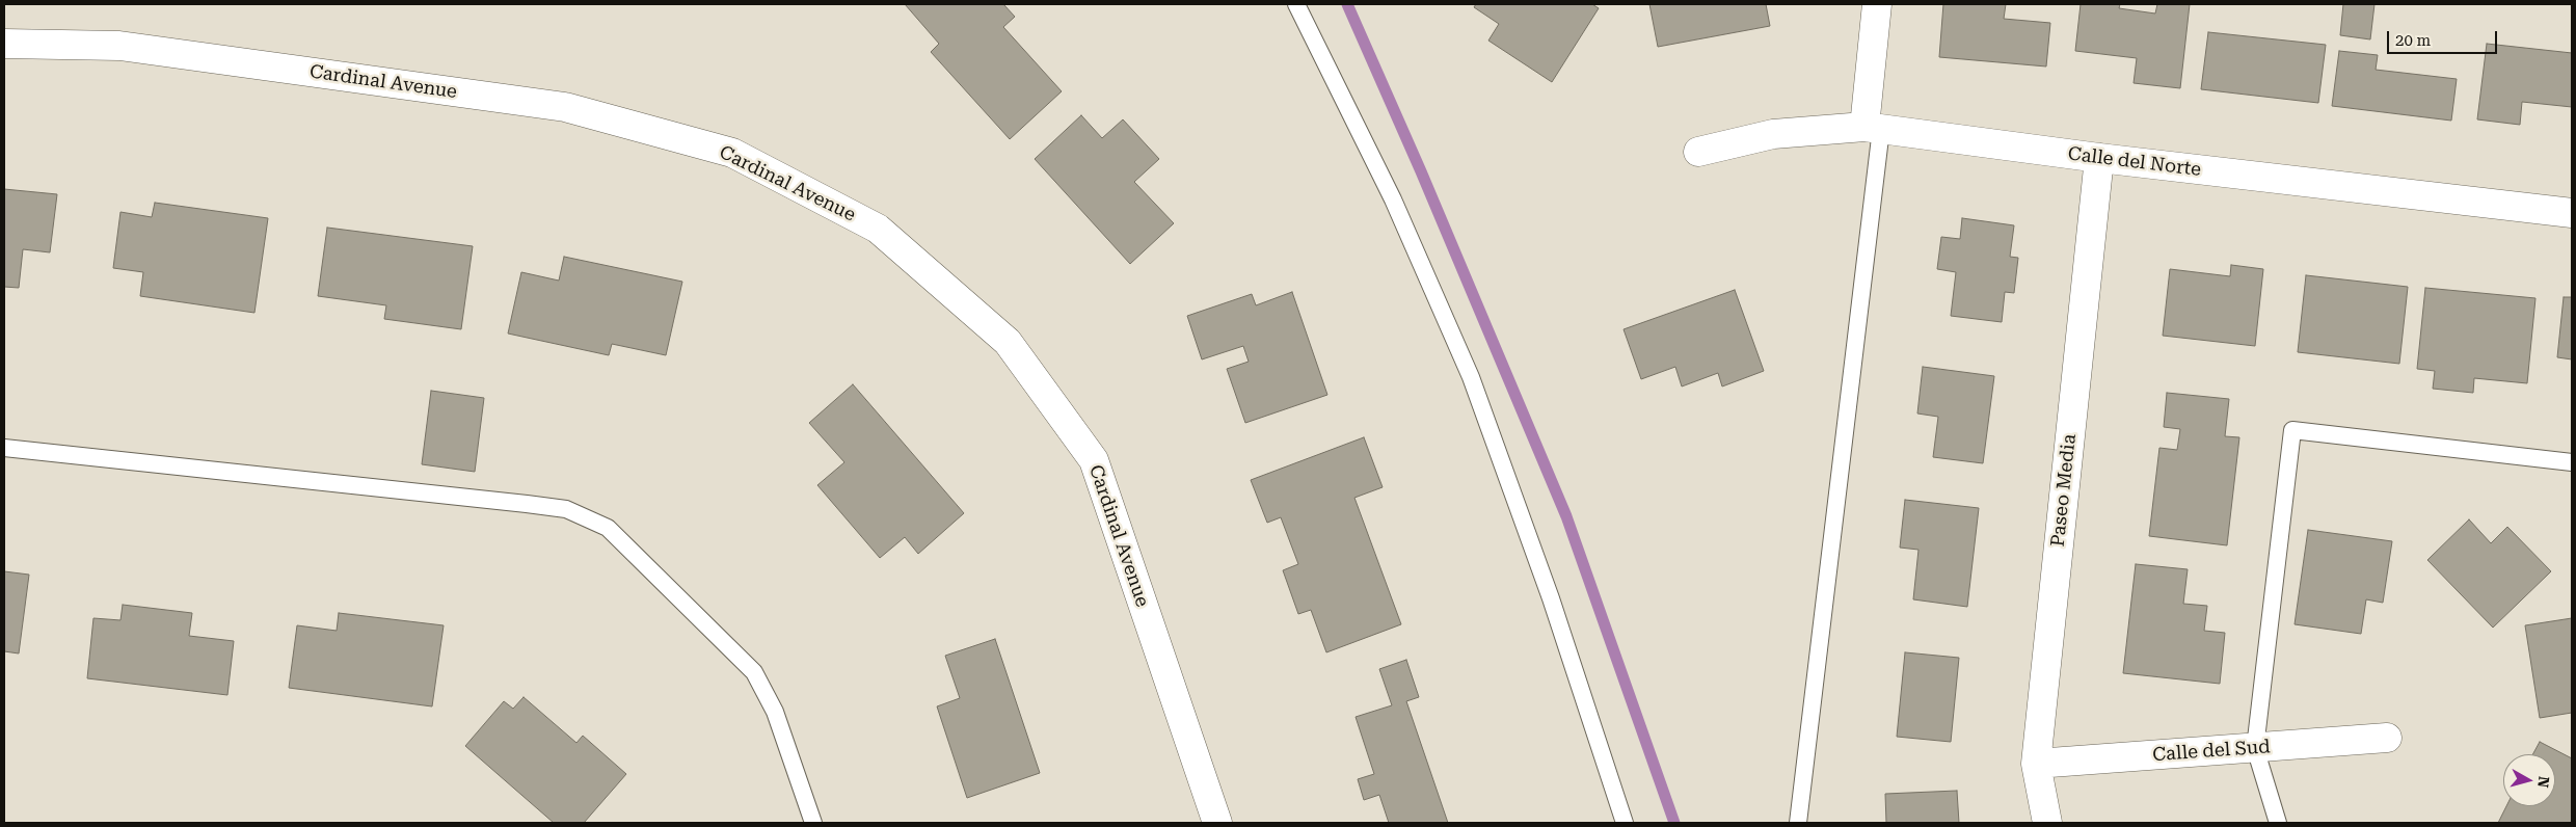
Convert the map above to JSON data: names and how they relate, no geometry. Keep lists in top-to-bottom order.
{
  "streets": {
    "street": [
      "Cardinal Avenue",
      "Calle del Norte",
      "Paseo Media",
      "Calle del Sud"
    ]
  },
  "crossings": [
    ["Calle del Norte", "Paseo Media"],
    ["Paseo Media", "Calle del Sud"]
  ],
  "scale_bar": "20 m",
  "north": "right"
}
